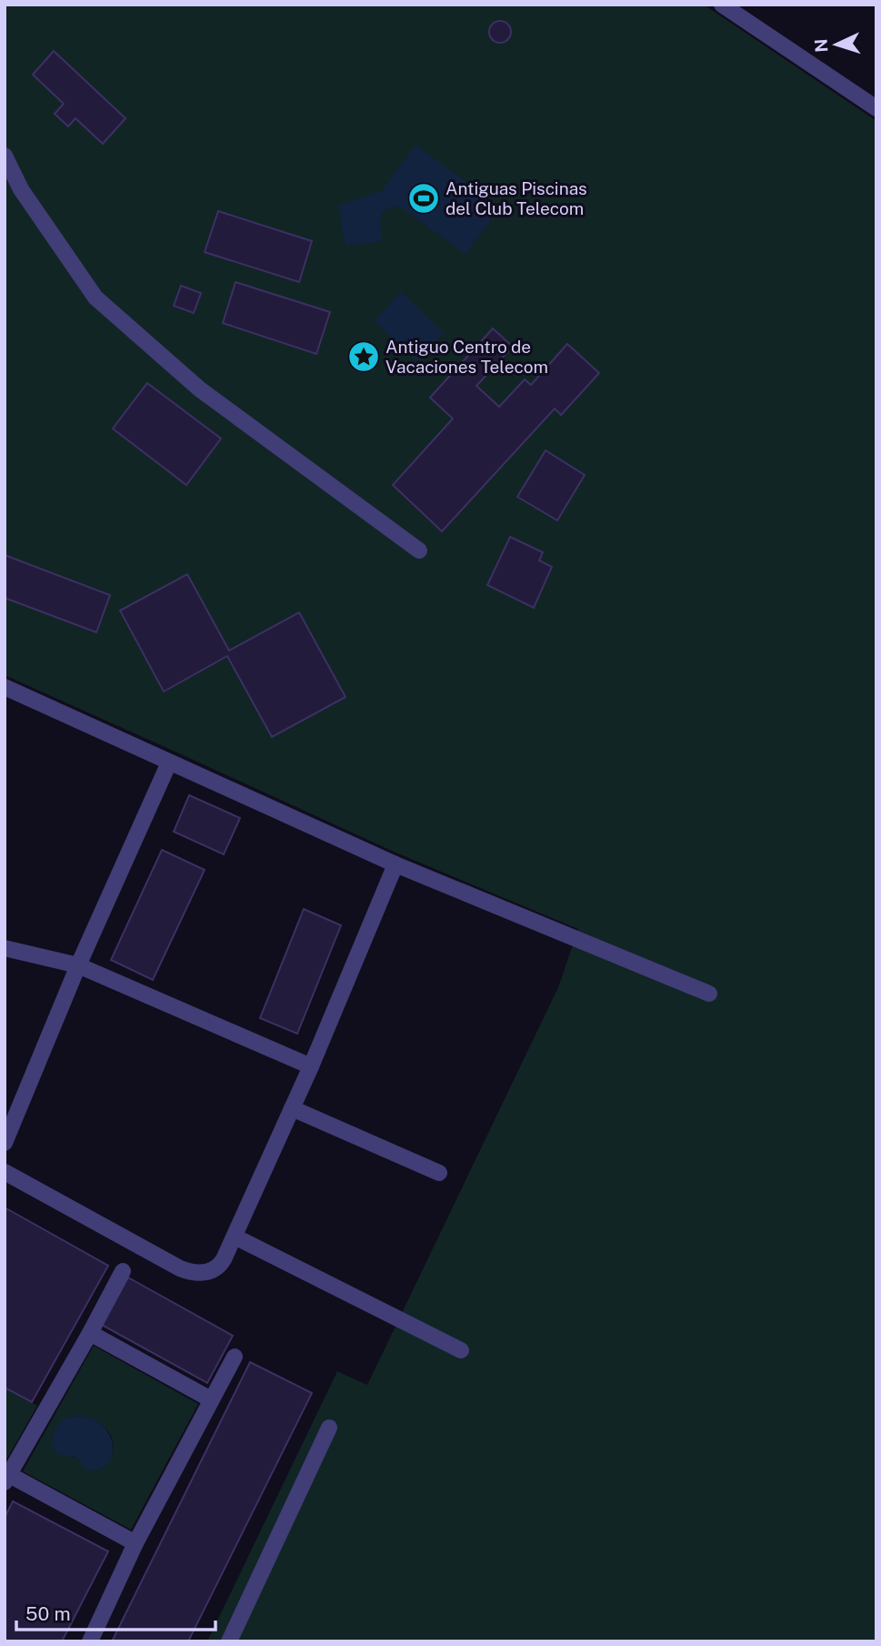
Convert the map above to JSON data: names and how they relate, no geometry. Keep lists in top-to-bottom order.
{
  "places": {
    "sports": ["Antiguas Piscinas del Club Telecom"],
    "place": ["Antiguo Centro de Vacaciones Telecom"]
  },
  "scale_bar": "50 m",
  "north": "left"
}
